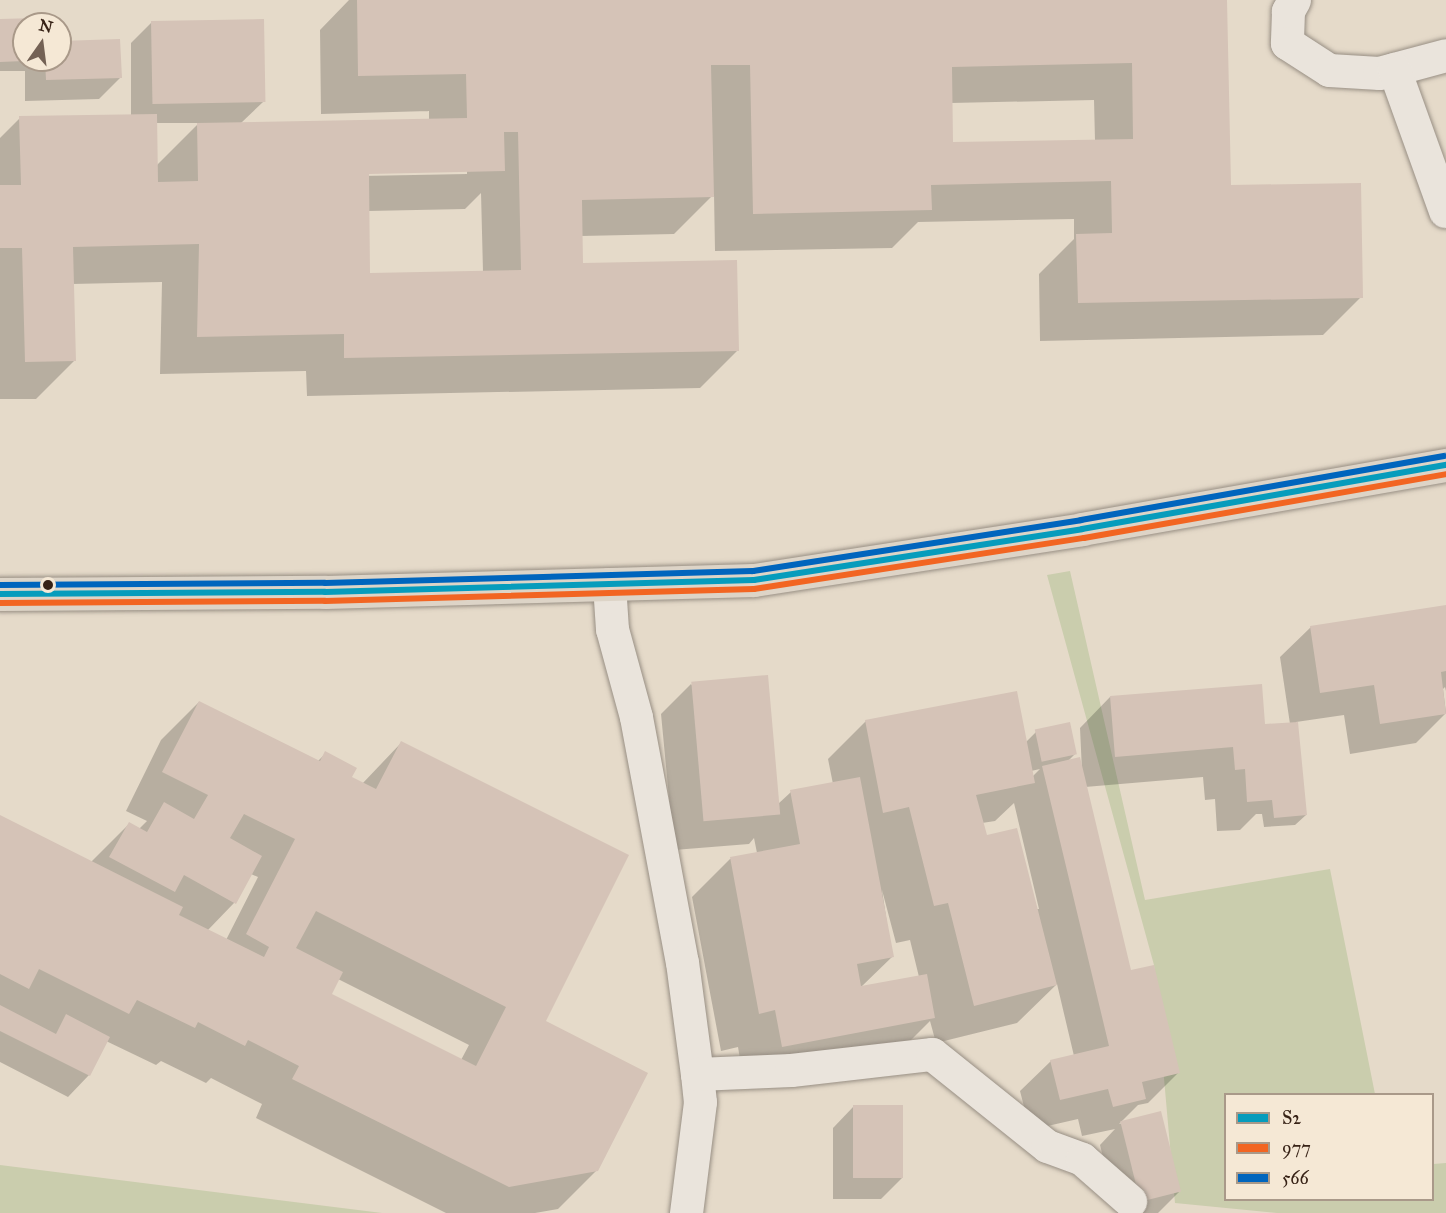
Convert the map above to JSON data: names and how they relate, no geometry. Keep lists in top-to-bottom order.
{
  "lines": ["transit line 566", "transit line S2", "transit line 977"],
  "legend": ["S2", "977", "566"],
  "north": "top"
}
